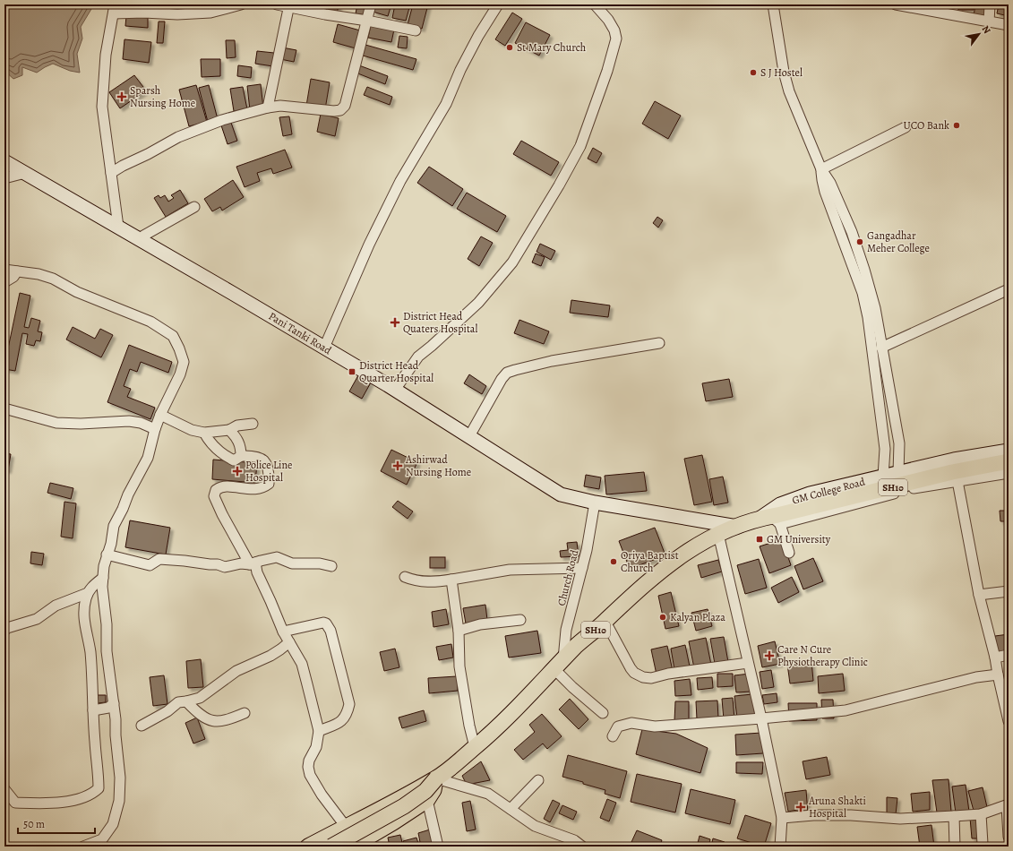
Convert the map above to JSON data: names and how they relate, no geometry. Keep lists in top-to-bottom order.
{
  "streets": {
    "main road": ["SH10"],
    "street": ["Pani Tanki Road", "GM College Road", "Church Road"]
  },
  "crossings": [
    ["Pani Tanki Road", "Church Road"],
    ["SH10", "GM College Road"],
    ["SH10", "Church Road"]
  ],
  "places": {
    "other": [
      "St Mary Church",
      "S J Hostel",
      "UCO Bank",
      "Gangadhar Meher College",
      "Oriya Baptist Church",
      "Kalyan Plaza"
    ],
    "health": [
      "Sparsh Nursing Home",
      "District Head Quaters Hospital",
      "Ashirwad Nursing Home",
      "Police Line Hospital",
      "Care N Cure Physiotherapy Clinic",
      "Aruna Shakti Hospital"
    ],
    "transit": ["District Head Quarter Hospital", "GM University"]
  },
  "scale_bar": "50 m",
  "north": "top right"
}
